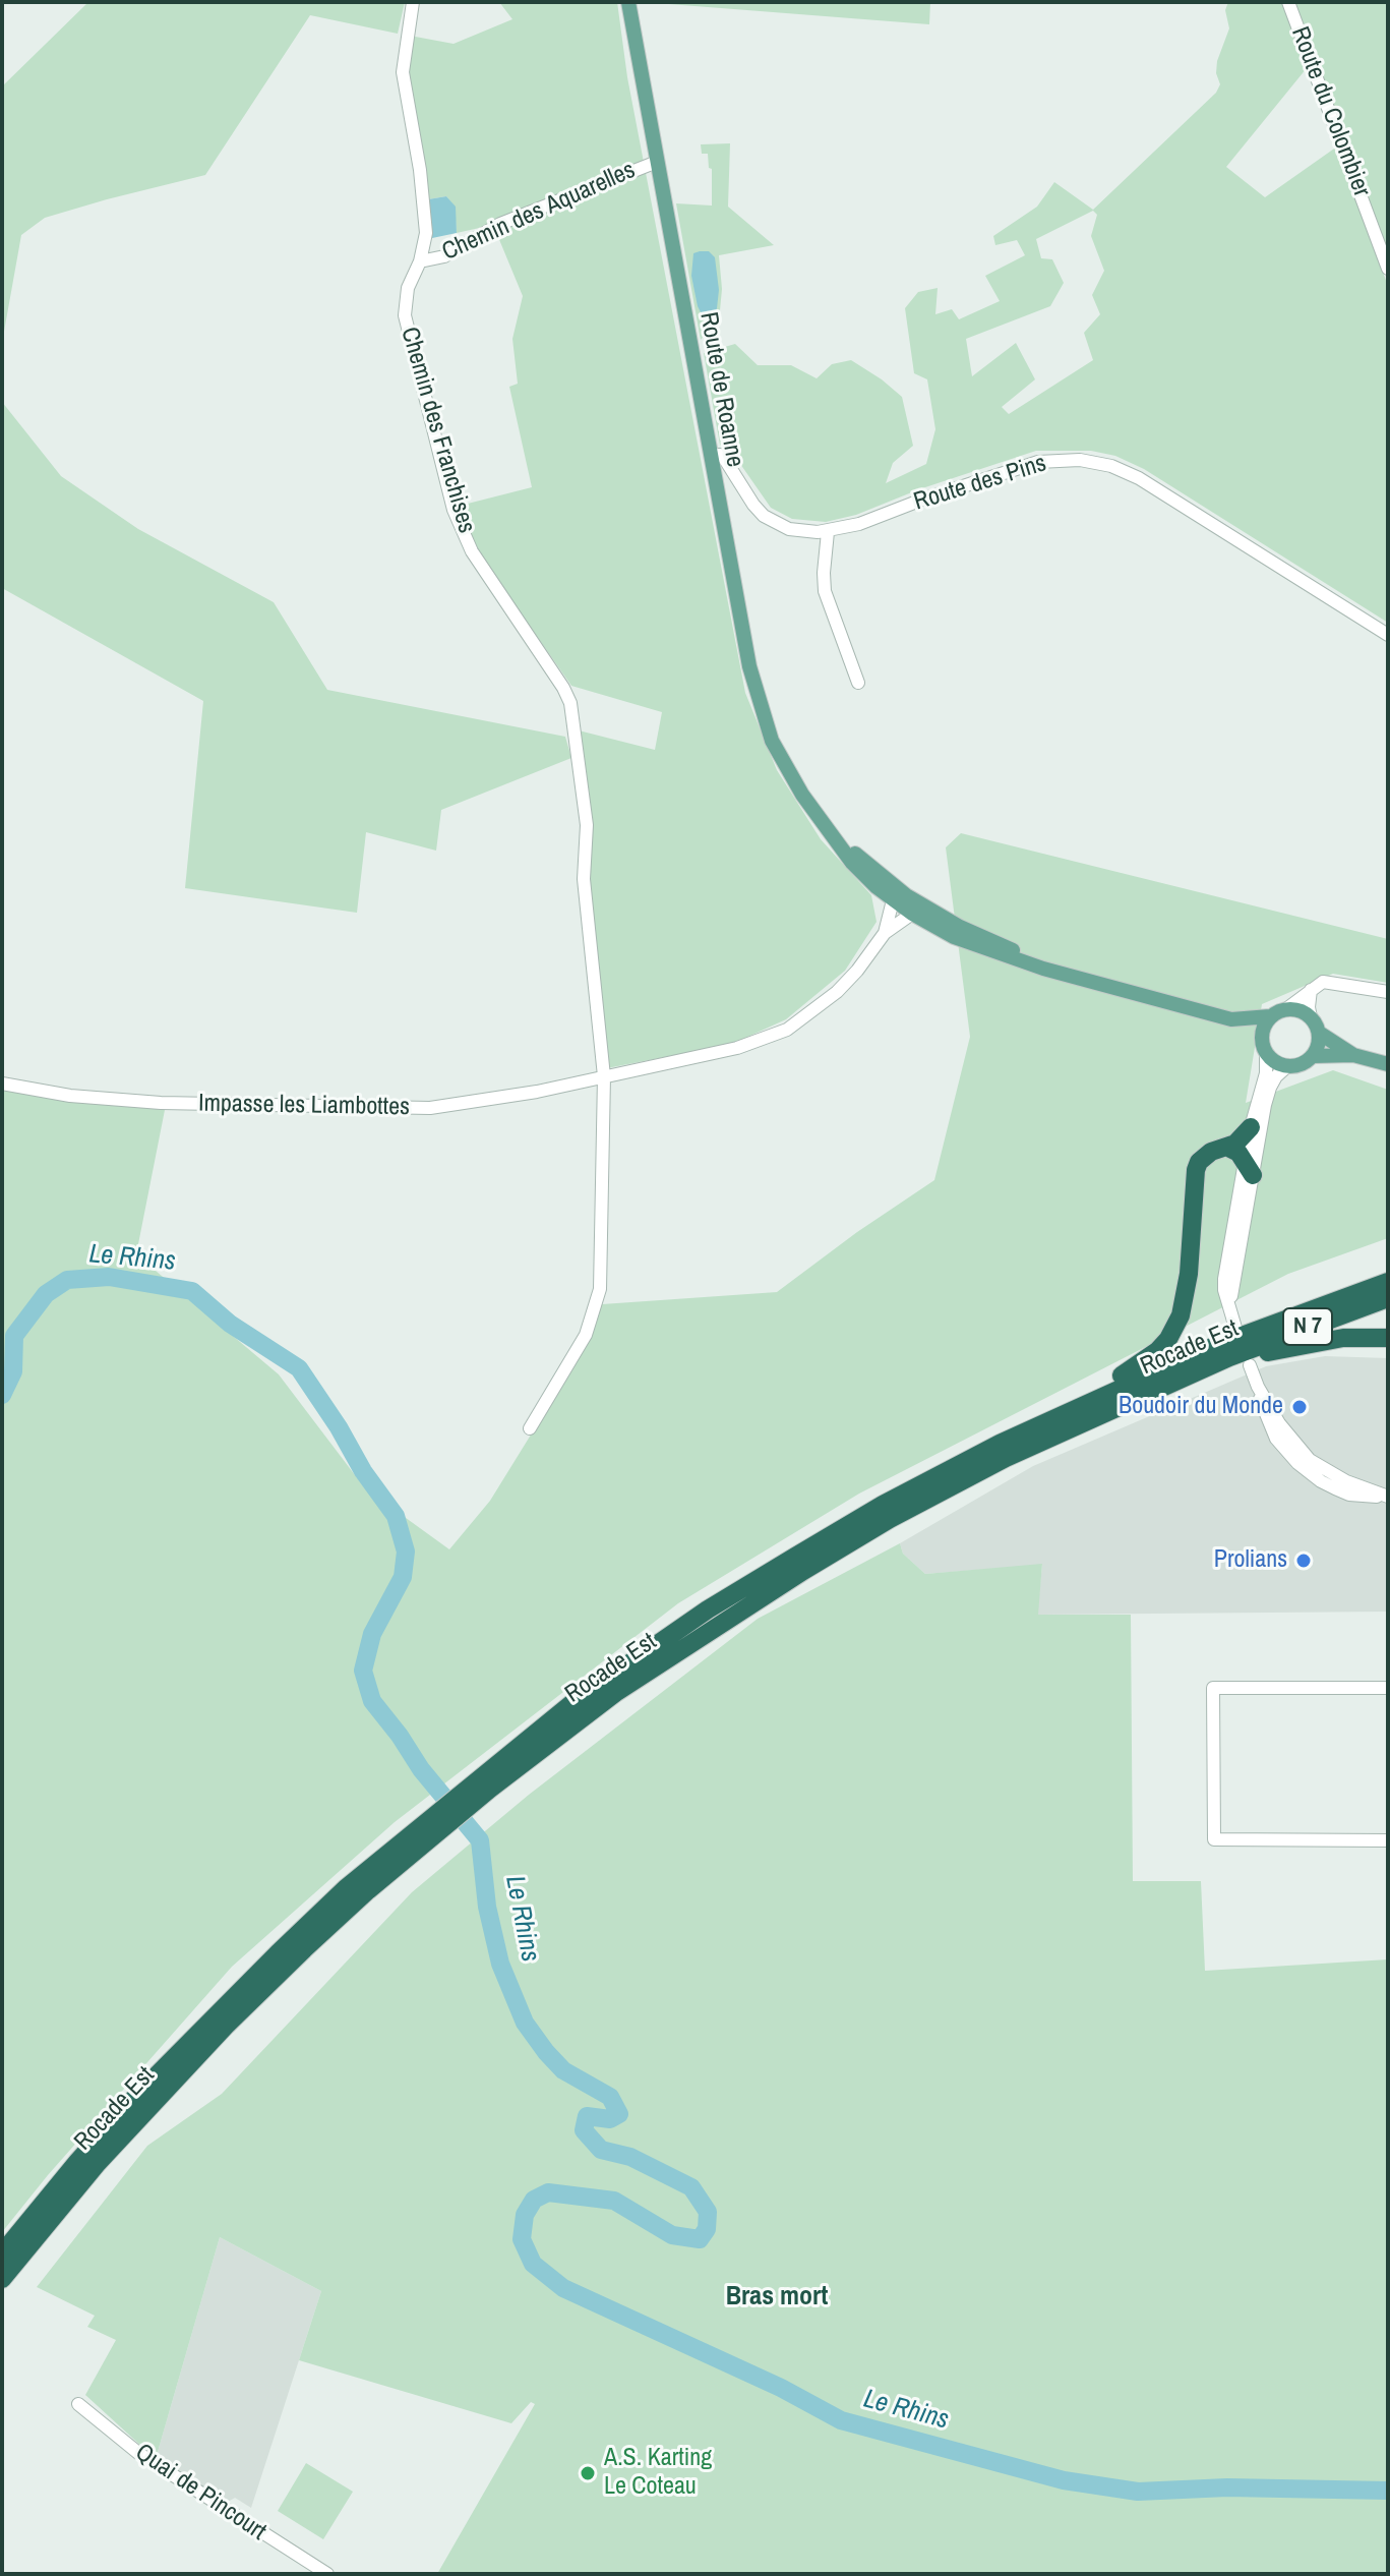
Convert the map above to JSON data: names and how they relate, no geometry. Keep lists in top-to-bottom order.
{
  "streets": {
    "highway": ["N 7", "Rocade Est"],
    "main road": ["Route de Roanne"],
    "street": [
      "Route du Colombier",
      "Chemin des Aquarelles",
      "Chemin des Franchises",
      "Route des Pins",
      "Impasse les Liambottes",
      "Quai de Pincourt"
    ]
  },
  "crossings": [
    ["Chemin des Aquarelles", "Route de Roanne"],
    ["Chemin des Aquarelles", "Chemin des Franchises"],
    ["Route de Roanne", "Route des Pins"],
    ["Chemin des Franchises", "Impasse les Liambottes"]
  ],
  "districts": ["Bras mort"],
  "water": ["Le Rhins"],
  "places": ["Boudoir du Monde", "Prolians", "A.S. Karting Le Coteau"]
}
